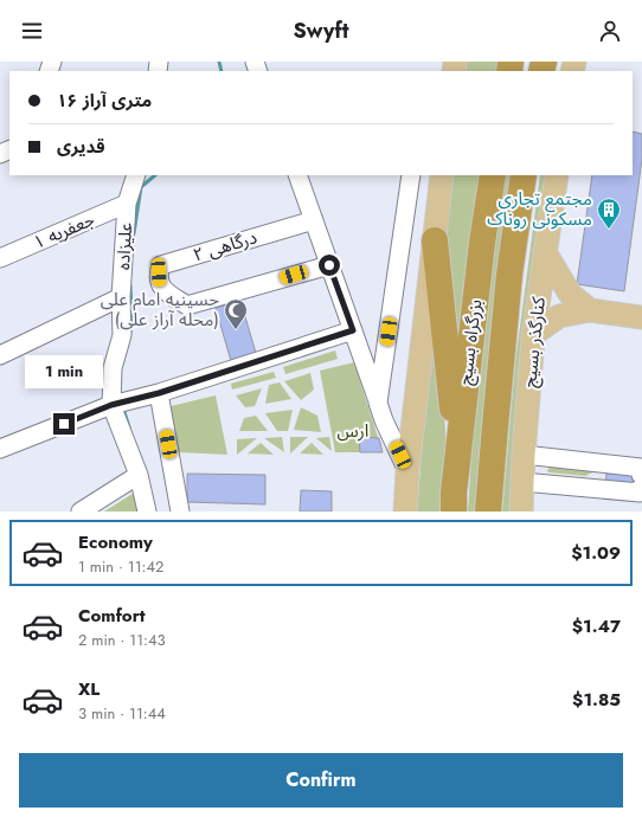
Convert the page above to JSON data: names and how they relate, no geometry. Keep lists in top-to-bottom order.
{
  "streets": {
    "highway": ["بزرگراه بسیج"],
    "main road": ["کنارگذر بسیج"],
    "street": ["جعفریه ۱", "علیزاده", "درگاهی ۲"]
  },
  "crossings": [
    ["جعفریه ۱", "علیزاده"]
  ],
  "parks": ["ارس"],
  "places": {
    "building": ["مجتمع تجاری مسکونی روناک"],
    "mosque": ["حسینیه امام علی (محله آراز علی)"]
  },
  "page": {
    "header": "Swyft",
    "banner": ["۱۶ متری آراز", "قدیری"],
    "bubble": "1 min",
    "list": [
      {
        "name": "Economy",
        "note": "1 min · 11:42",
        "value": "$1.09"
      },
      {
        "name": "Comfort",
        "note": "2 min · 11:43",
        "value": "$1.47"
      },
      {
        "name": "XL",
        "note": "3 min · 11:44",
        "value": "$1.85"
      }
    ],
    "buttons": "Confirm"
  }
}
